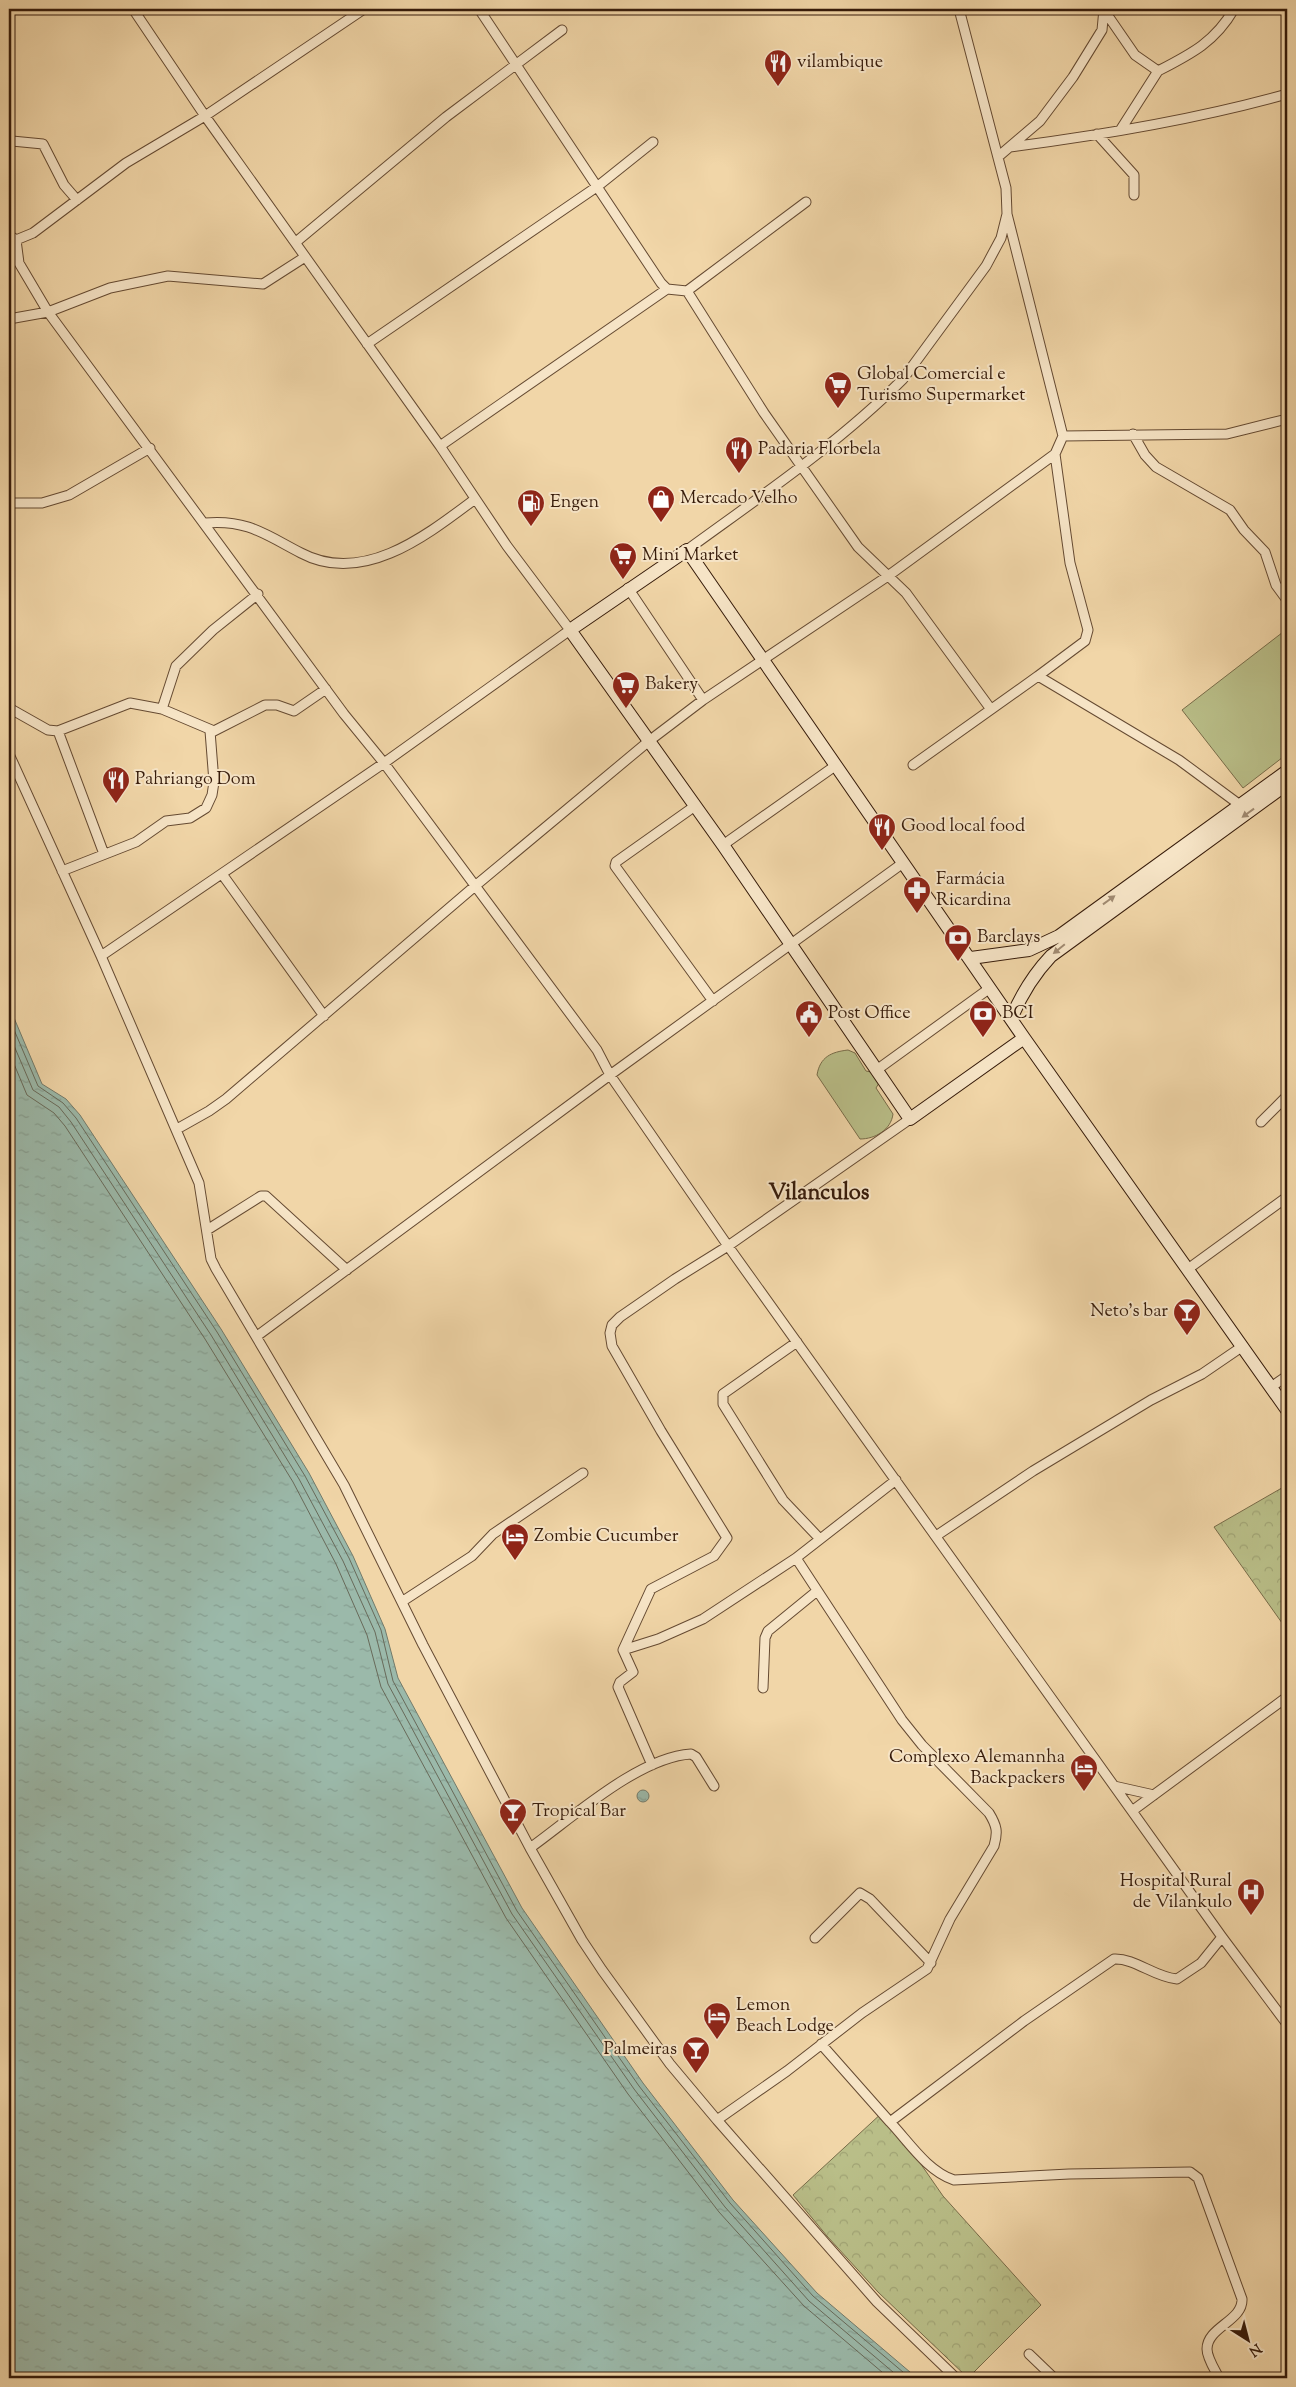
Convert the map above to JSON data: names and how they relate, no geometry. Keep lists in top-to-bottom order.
{
  "districts": ["Vilanculos"],
  "places": {
    "restaurant": [
      "vilambique",
      "Padaria Florbela",
      "Pahriango Dom",
      "Good local food"
    ],
    "supermarket": ["Global Comercial e Turismo Supermarket", "Mini Market", "Bakery"],
    "shop": ["Mercado Velho"],
    "fuel station": ["Engen"],
    "pharmacy": ["Farmácia Ricardina"],
    "bank": ["Barclays", "BCI"],
    "public building": ["Post Office"],
    "bar": ["Neto’s bar", "Tropical Bar", "Palmeiras"],
    "hotel": ["Zombie Cucumber", "Complexo Alemannha Backpackers", "Lemon Beach Lodge"],
    "hospital": ["Hospital Rural de Vilankulo"]
  },
  "north": "bottom right"
}
